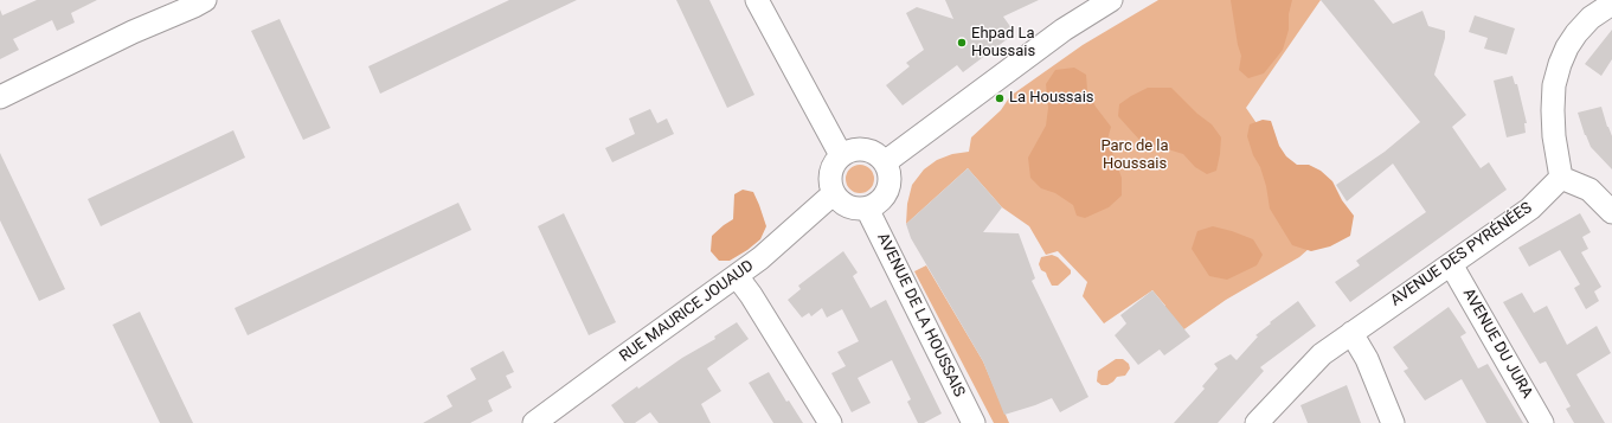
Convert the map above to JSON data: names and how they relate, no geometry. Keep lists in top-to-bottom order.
{
  "streets": {
    "street": [
      "AVENUE DES PYRÉNÉES",
      "RUE MAURICE JOUAUD",
      "AVENUE DE LA HOUSSAIS",
      "AVENUE DU JURA"
    ]
  },
  "crossings": [
    ["AVENUE DES PYRÉNÉES", "AVENUE DU JURA"],
    ["RUE MAURICE JOUAUD", "AVENUE DE LA HOUSSAIS"]
  ],
  "parks": ["Parc de la Houssais"],
  "places": ["Ehpad La Houssais", "La Houssais"]
}
